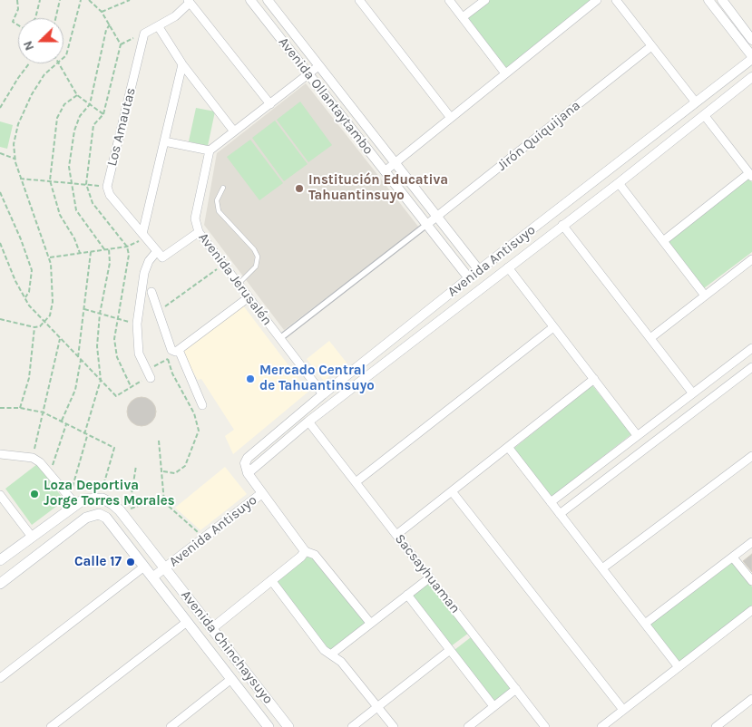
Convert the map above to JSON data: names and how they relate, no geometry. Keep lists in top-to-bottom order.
{
  "streets": {
    "main road": ["Avenida Antisuyo", "Avenida Chinchaysuyo"],
    "street": [
      "Avenida Ollantaytambo",
      "Los Amautas",
      "Jirón Quiquijana",
      "Avenida Jerusalén",
      "Sacsayhuaman"
    ]
  },
  "crossings": [
    ["Avenida Ollantaytambo", "Jirón Quiquijana"],
    ["Avenida Ollantaytambo", "Avenida Antisuyo"],
    ["Avenida Antisuyo", "Avenida Jerusalén"],
    ["Avenida Antisuyo", "Sacsayhuaman"],
    ["Avenida Antisuyo", "Avenida Chinchaysuyo"]
  ],
  "places": [
    "Institución Educativa Tahuantinsuyo",
    "Mercado Central de Tahuantinsuyo",
    "Loza Deportiva Jorge Torres Morales",
    "Calle 17"
  ],
  "north": "left"
}
